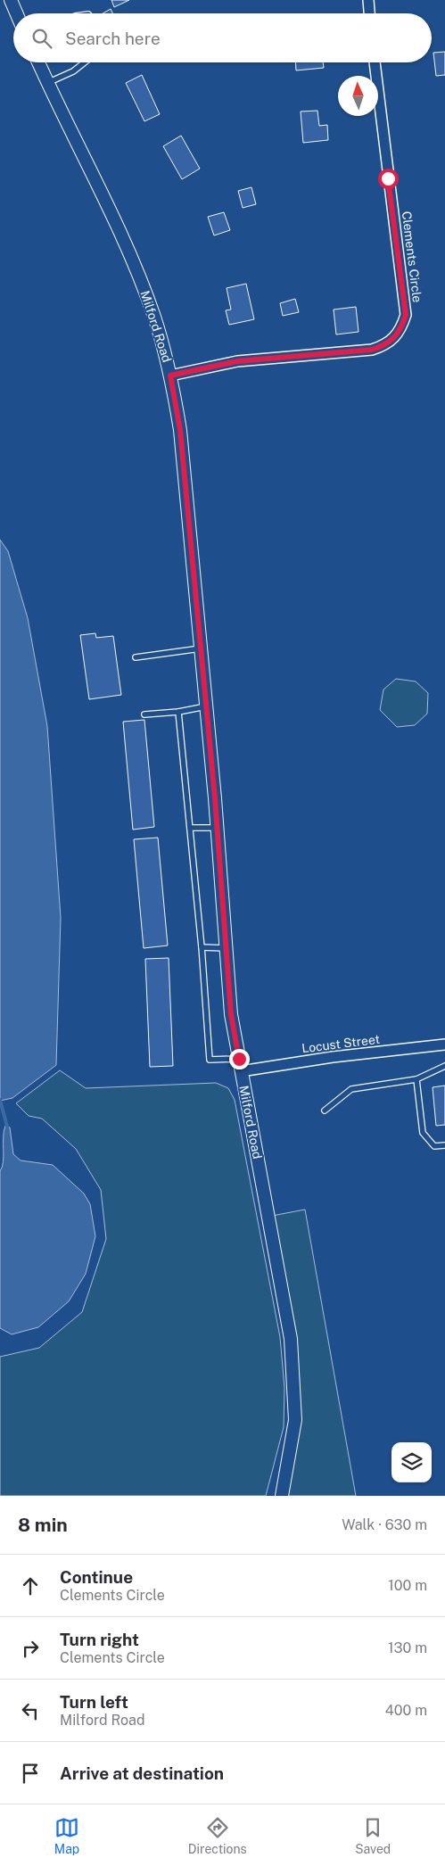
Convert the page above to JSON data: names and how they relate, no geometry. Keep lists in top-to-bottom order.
{
  "streets": {
    "street": ["Clements Circle", "Milford Road", "Locust Street"]
  },
  "crossings": [
    ["Clements Circle", "Milford Road"],
    ["Milford Road", "Locust Street"]
  ],
  "north": "top",
  "page": {
    "search": "Search here",
    "heading": ["8 min", "Walk · 630 m"],
    "list": [
      ["Continue", "Clements Circle", "100 m"],
      ["Turn right", "Clements Circle", "130 m"],
      ["Turn left", "Milford Road", "400 m"],
      "Arrive at destination"
    ],
    "nav": ["Map", "Directions", "Saved"]
  }
}
